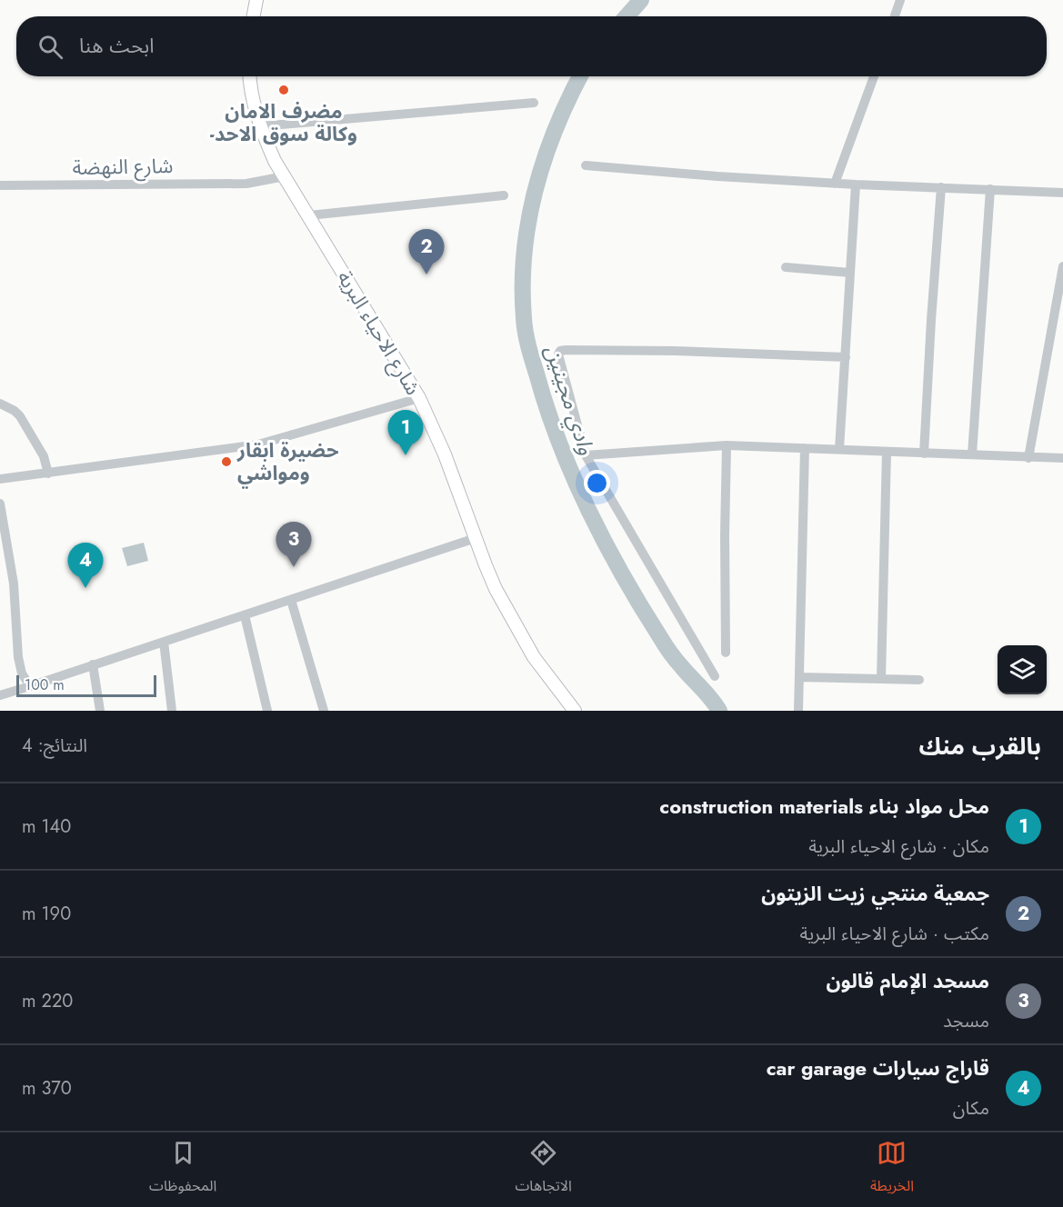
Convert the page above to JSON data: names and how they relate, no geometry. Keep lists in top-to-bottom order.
{
  "streets": {
    "main road": ["شارع الاحياء البرية"],
    "street": ["شارع النهضة"]
  },
  "crossings": [
    ["شارع النهضة", "شارع الاحياء البرية"]
  ],
  "water": ["وادي مجينين"],
  "places": ["مضرف الامان -وكالة سوق الاحد", "حضيرة ابقار ومواشي"],
  "scale_bar": "100 m",
  "page": {
    "search": "ابحث هنا",
    "pins": [
      "2",
      "1",
      "3",
      "4"
    ],
    "scale": "100 m",
    "heading": ["بالقرب منك", "النتائج: 4"],
    "list": [
      {
        "mark": "1",
        "name": "محل مواد بناء construction materials",
        "note": "مكان · شارع الاحياء البرية",
        "value": "140 m"
      },
      {
        "mark": "2",
        "name": "جمعية منتجي زيت الزيتون",
        "note": "مكتب · شارع الاحياء البرية",
        "value": "190 m"
      },
      {
        "mark": "3",
        "name": "مسجد الإمام قالون",
        "note": "مسجد",
        "value": "220 m"
      },
      {
        "mark": "4",
        "name": "قاراج سيارات car garage",
        "note": "مكان",
        "value": "370 m"
      }
    ],
    "nav": ["الخريطة", "الاتجاهات", "المحفوظات"]
  }
}
